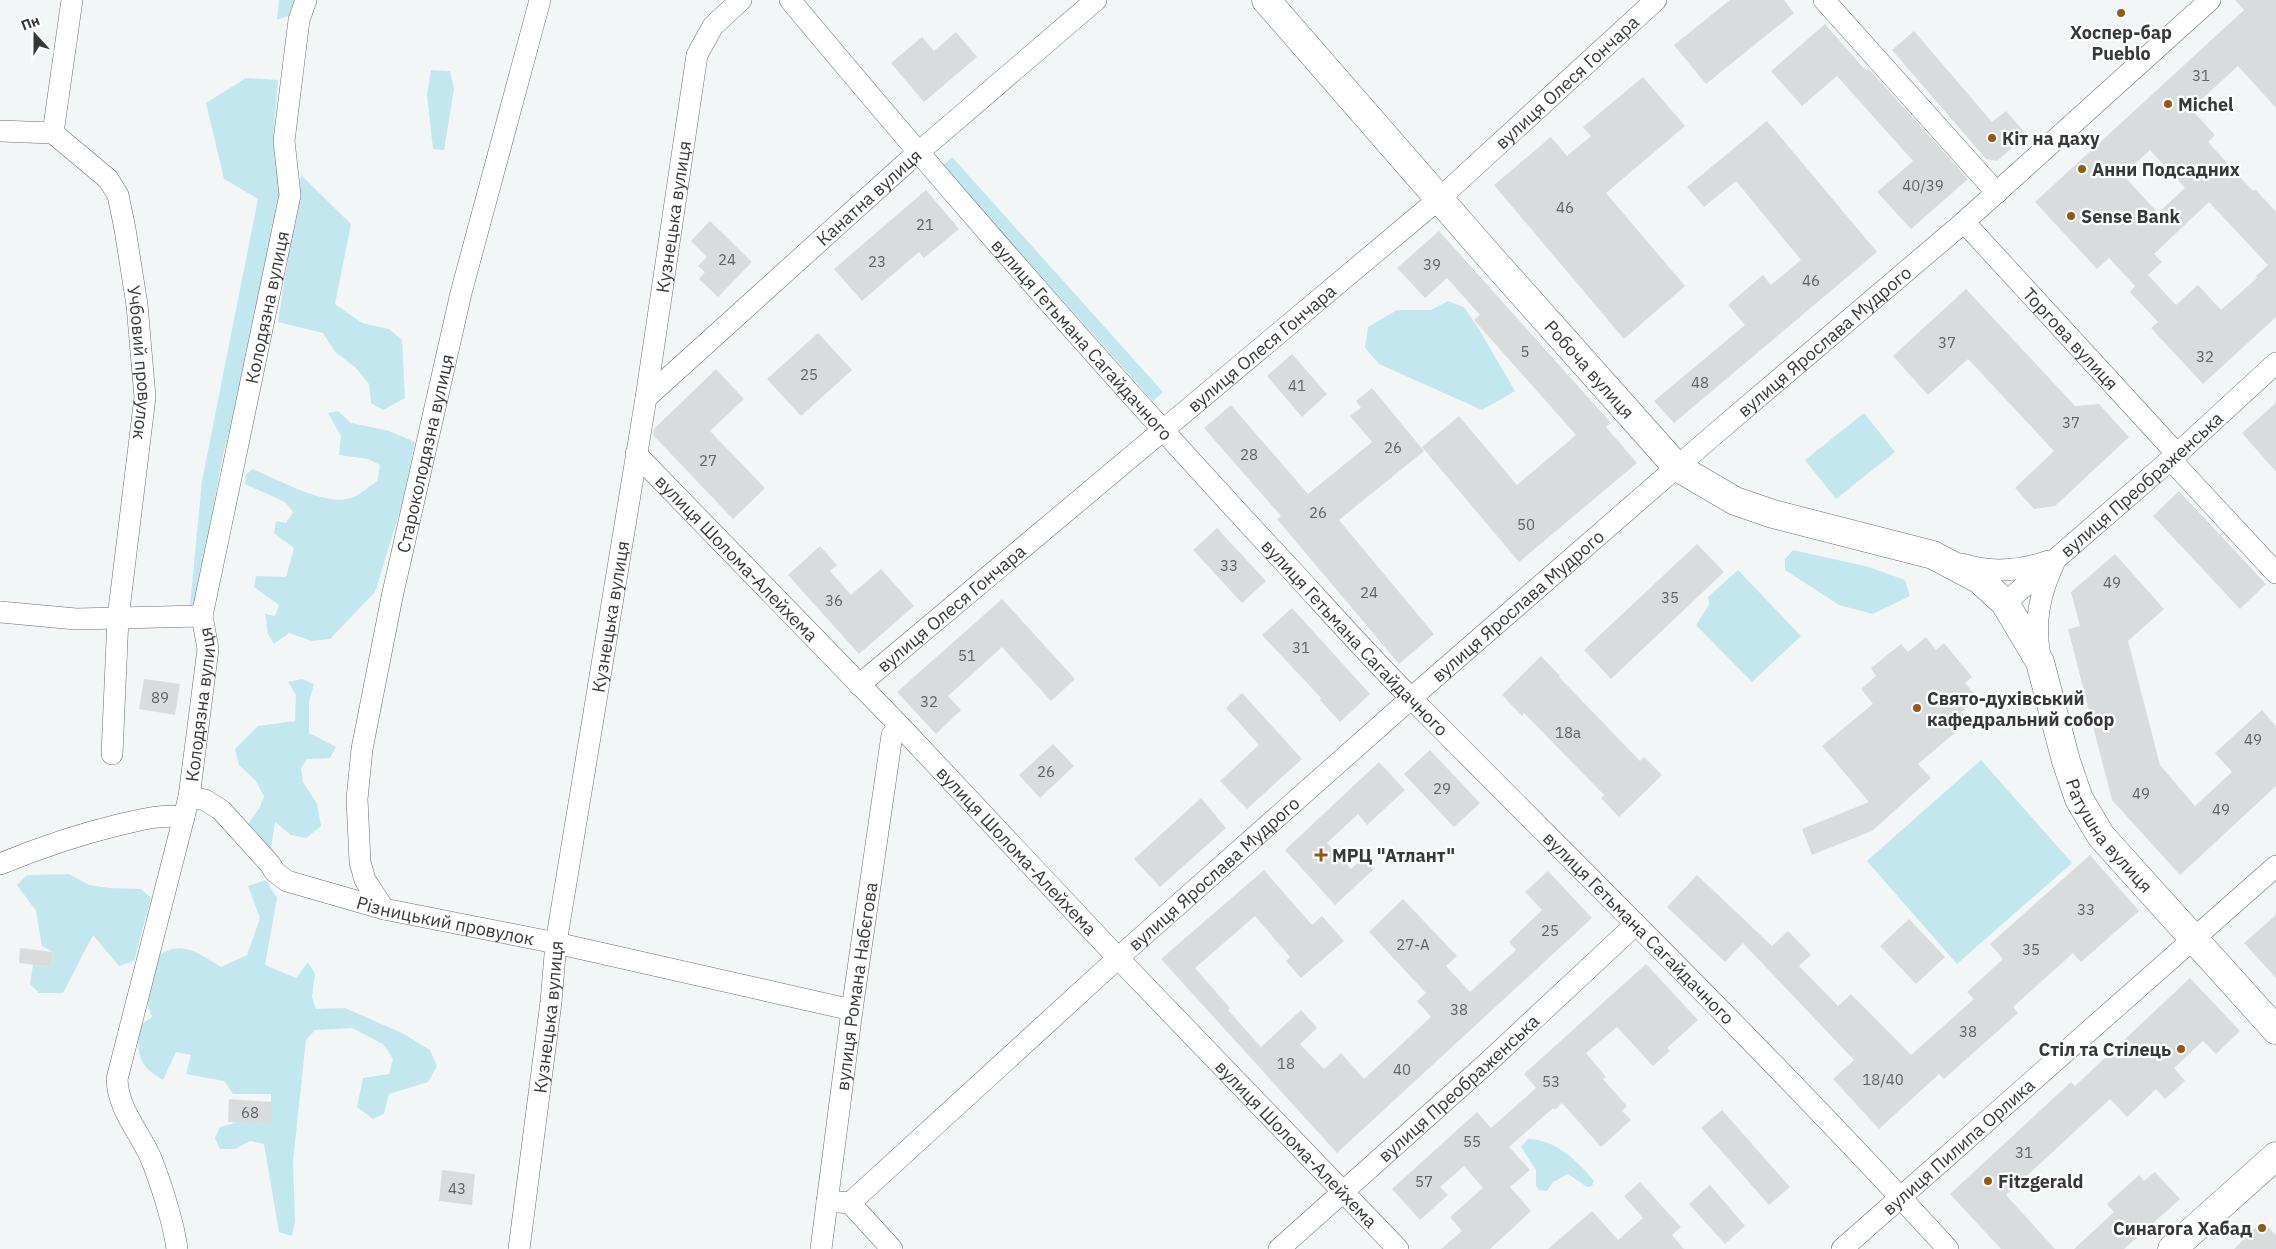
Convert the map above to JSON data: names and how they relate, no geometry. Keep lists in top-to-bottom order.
{
  "streets": {
    "street": [
      "вулиця Олеся Гончара",
      "Канатна вулиця",
      "Кузнецька вулиця",
      "Колодязна вулиця",
      "Торгова вулиця",
      "вулиця Гетьмана Сагайдачного",
      "вулиця Ярослава Мудрого",
      "Учбовий провулок",
      "Робоча вулиця",
      "Староколодязна вулиця",
      "вулиця Преображенська",
      "вулиця Шолома-Алейхема",
      "Ратушна вулиця",
      "Різницький провулок",
      "вулиця Романа Набєгова",
      "вулиця Пилипа Орлика"
    ]
  },
  "crossings": [
    ["вулиця Олеся Гончара", "вулиця Гетьмана Сагайдачного"],
    ["вулиця Олеся Гончара", "Робоча вулиця"],
    ["вулиця Олеся Гончара", "вулиця Шолома-Алейхема"],
    ["Канатна вулиця", "Кузнецька вулиця"],
    ["Канатна вулиця", "вулиця Гетьмана Сагайдачного"],
    ["Кузнецька вулиця", "вулиця Шолома-Алейхема"],
    ["Кузнецька вулиця", "Різницький провулок"],
    ["Колодязна вулиця", "Різницький провулок"],
    ["Торгова вулиця", "вулиця Ярослава Мудрого"],
    ["Торгова вулиця", "вулиця Преображенська"],
    ["вулиця Гетьмана Сагайдачного", "вулиця Ярослава Мудрого"],
    ["вулиця Гетьмана Сагайдачного", "вулиця Преображенська"],
    ["вулиця Гетьмана Сагайдачного", "вулиця Пилипа Орлика"],
    ["вулиця Ярослава Мудрого", "Робоча вулиця"],
    ["вулиця Ярослава Мудрого", "вулиця Шолома-Алейхема"],
    ["Робоча вулиця", "вулиця Преображенська"],
    ["Робоча вулиця", "Ратушна вулиця"],
    ["Староколодязна вулиця", "Різницький провулок"],
    ["вулиця Преображенська", "вулиця Шолома-Алейхема"],
    ["вулиця Преображенська", "Ратушна вулиця"],
    ["вулиця Шолома-Алейхема", "вулиця Романа Набєгова"],
    ["Ратушна вулиця", "вулиця Пилипа Орлика"],
    ["Різницький провулок", "вулиця Романа Набєгова"]
  ],
  "places": {
    "other": [
      "Хоспер-бар Pueblo",
      "Michel",
      "Кіт на даху",
      "Анни Подсадних",
      "Sense Bank",
      "Свято-духівський кафедральний собор",
      "Стіл та Стілець",
      "Fitzgerald",
      "Синагога Хабад"
    ],
    "health": ["МРЦ \"Атлант\""]
  },
  "house_numbers": [
    "31",
    "40/39",
    "46",
    "21",
    "24",
    "23",
    "39",
    "46",
    "37",
    "5",
    "32",
    "25",
    "48",
    "41",
    "37",
    "26",
    "28",
    "27",
    "26",
    "50",
    "33",
    "49",
    "24",
    "35",
    "36",
    "31",
    "51",
    "89",
    "32",
    "18а",
    "49",
    "26",
    "29",
    "49",
    "49",
    "33",
    "25",
    "27-А",
    "35",
    "38",
    "38",
    "18",
    "40",
    "18/40",
    "53",
    "68",
    "55",
    "31",
    "57",
    "43"
  ],
  "north": "top"
}
